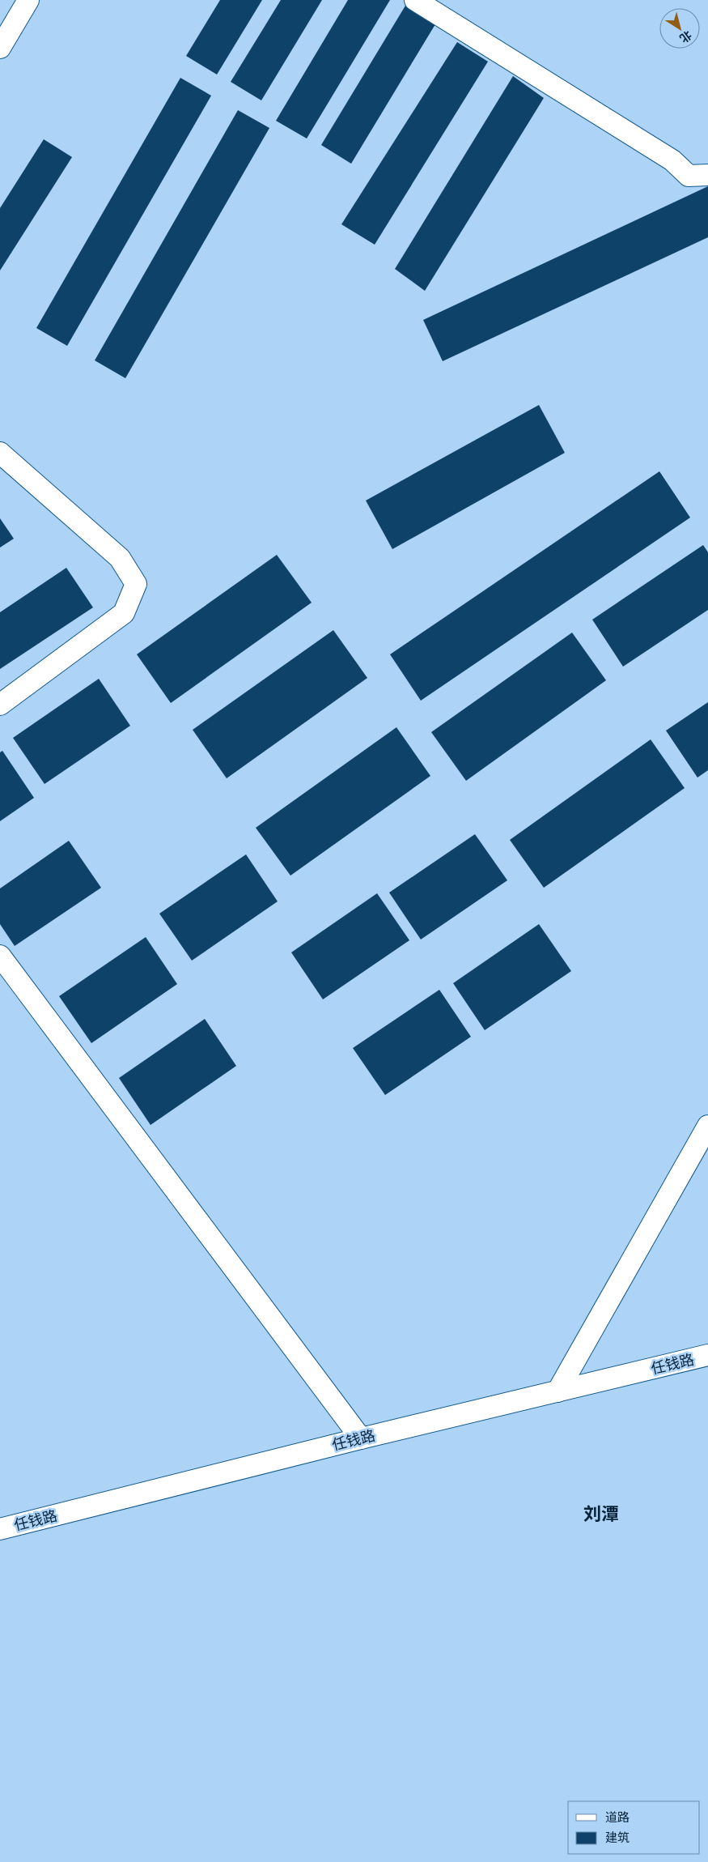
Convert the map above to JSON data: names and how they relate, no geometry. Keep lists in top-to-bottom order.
{
  "streets": {
    "street": ["任钱路"]
  },
  "districts": ["刘潭"],
  "legend": ["道路", "建筑"],
  "north": "bottom right"
}
